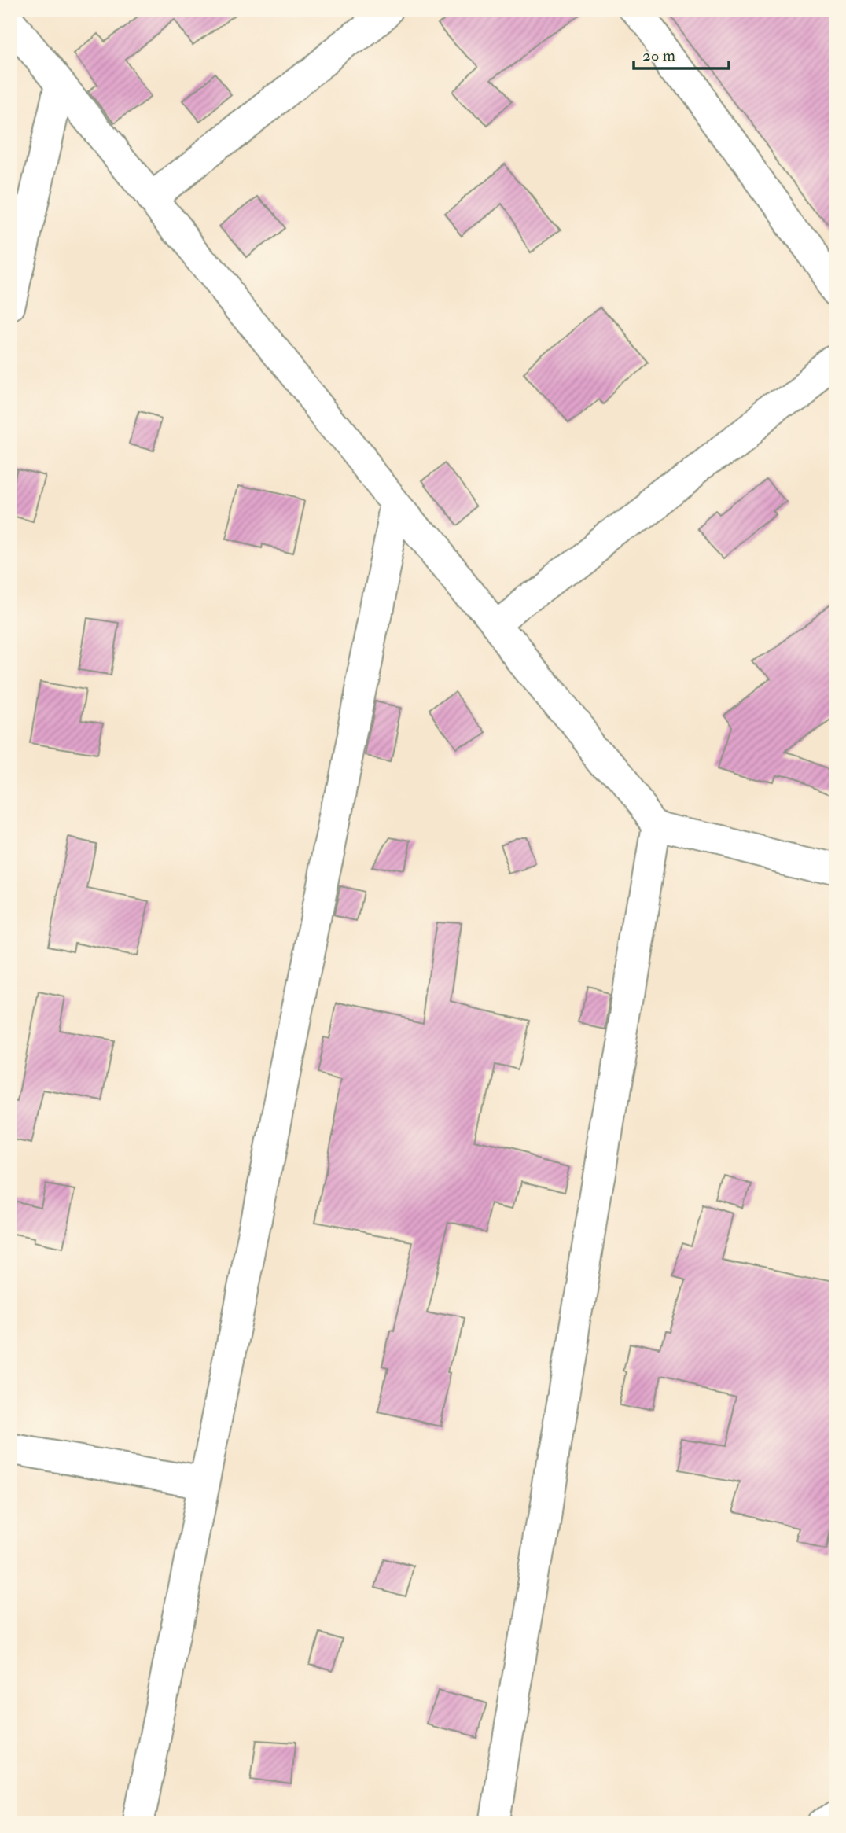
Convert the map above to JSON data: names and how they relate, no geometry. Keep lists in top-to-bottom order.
{
  "scale_bar": "20 m"
}
